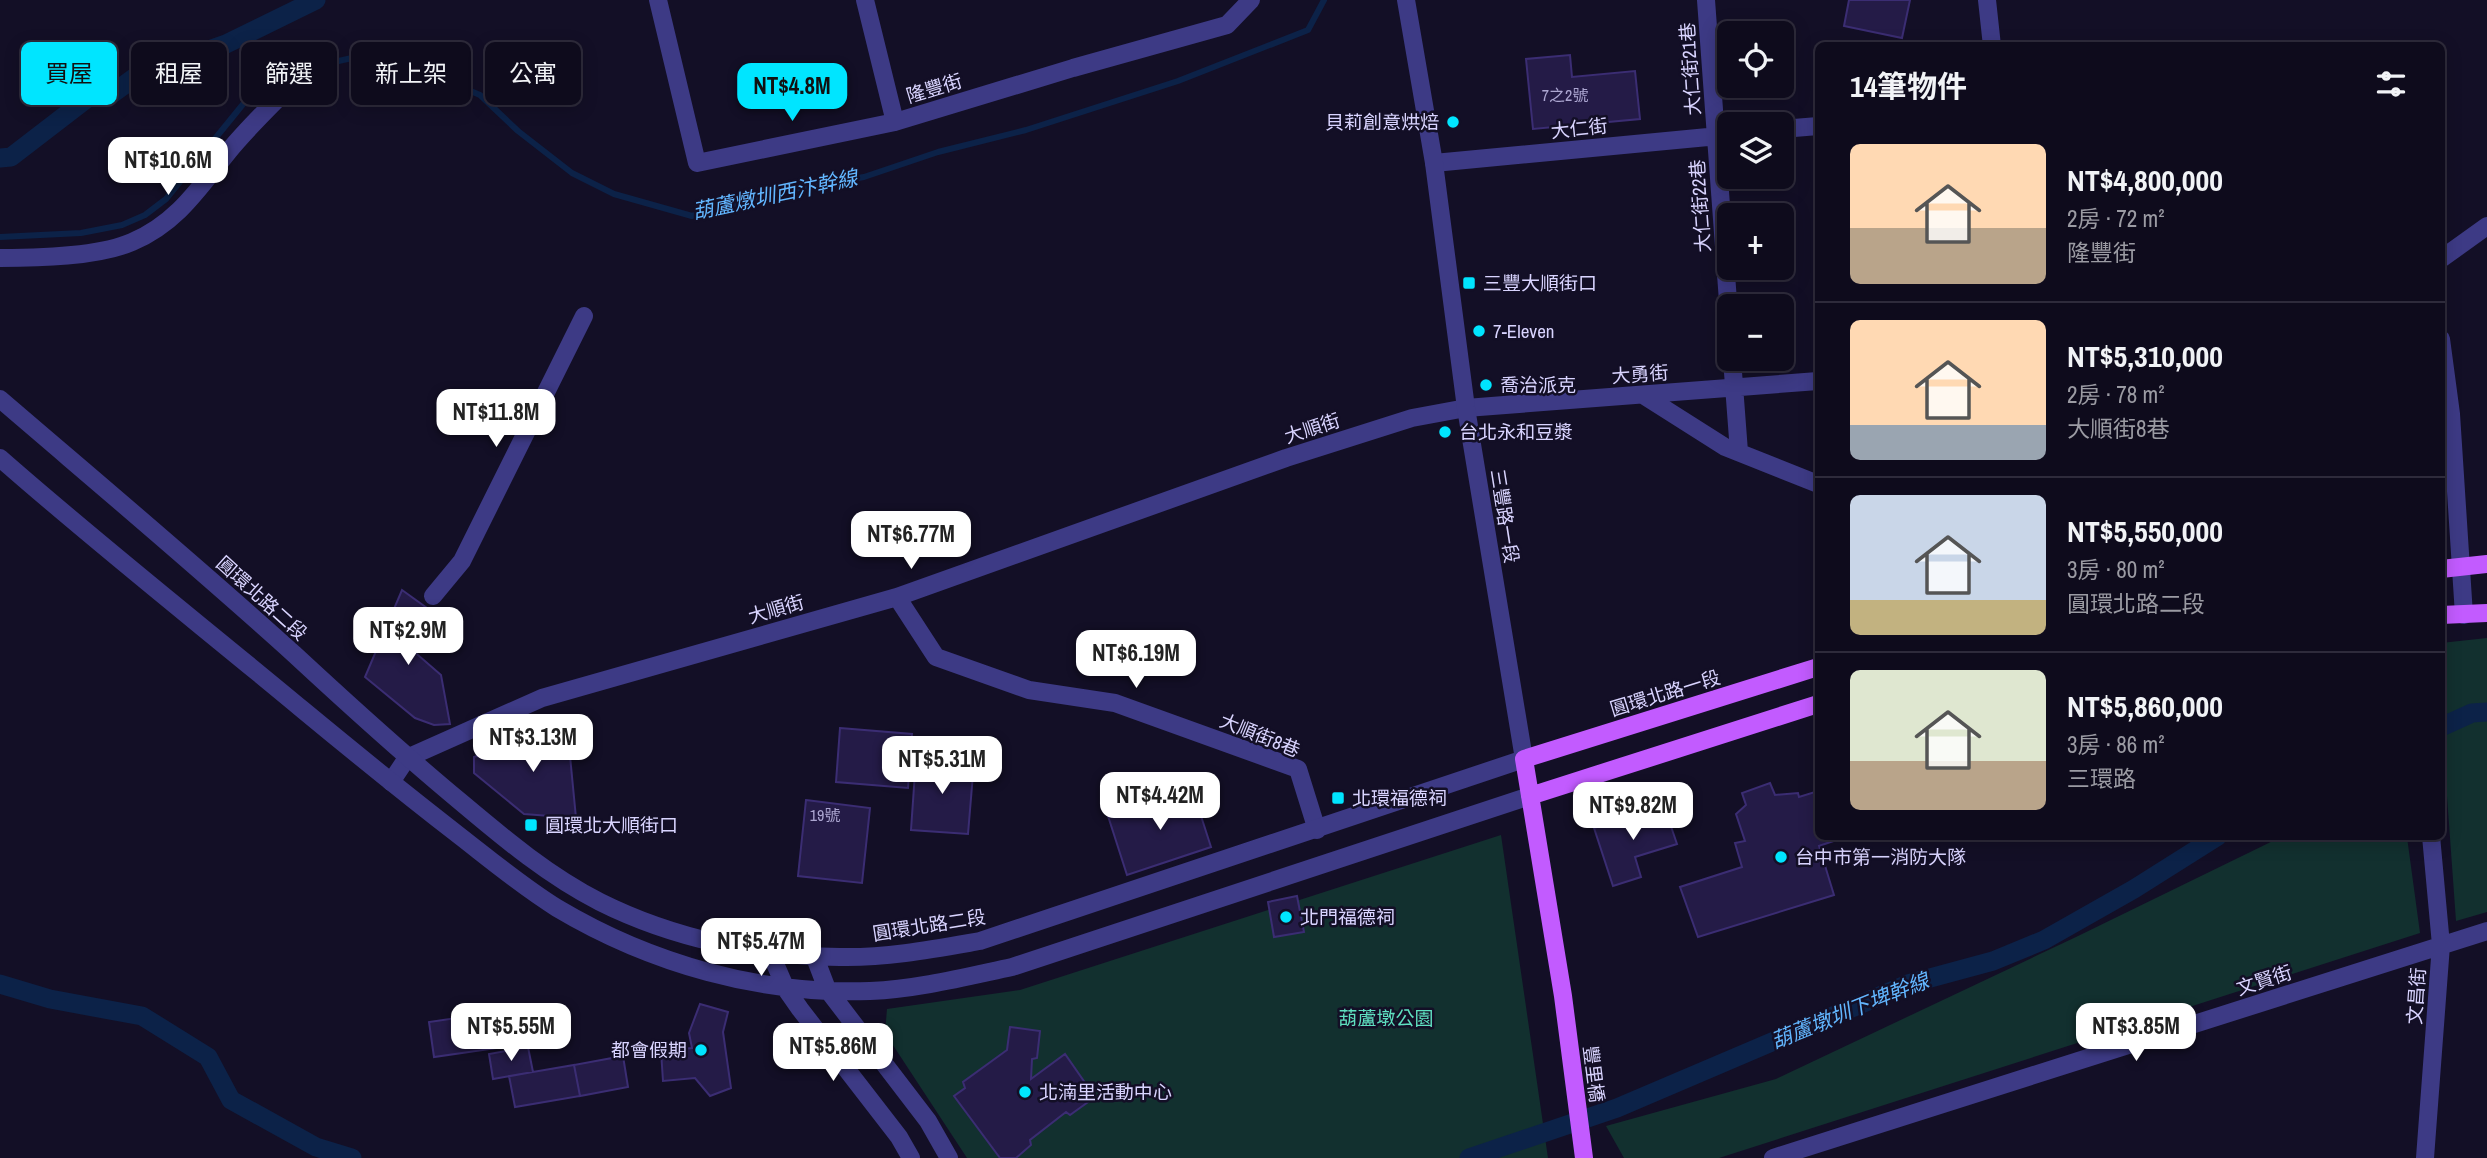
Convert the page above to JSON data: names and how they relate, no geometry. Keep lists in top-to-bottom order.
{
  "streets": {
    "main road": ["三豐路一段", "圓環北路一段", "豐里橋"],
    "street": [
      "大仁街21巷",
      "隆豐街",
      "大仁街",
      "大仁街22巷",
      "大勇街",
      "大順街",
      "圓環北路二段",
      "大順街8巷",
      "文賢街",
      "文昌街"
    ]
  },
  "crossings": [
    ["大仁街", "三豐路一段"],
    ["大勇街", "大順街"],
    ["大勇街", "三豐路一段"],
    ["大順街", "三豐路一段"],
    ["大順街", "圓環北路二段"],
    ["大順街", "大順街8巷"],
    ["三豐路一段", "圓環北路二段"],
    ["三豐路一段", "圓環北路一段"],
    ["三豐路一段", "豐里橋"],
    ["圓環北路二段", "圓環北路一段"],
    ["圓環北路二段", "大順街8巷"],
    ["文賢街", "文昌街"]
  ],
  "water": ["葫蘆燉圳西汴幹線", "葫蘆墩圳下埤幹線"],
  "parks": ["葫蘆墩公園"],
  "places": {
    "other": [
      "貝莉創意烘焙",
      "7-Eleven",
      "喬治派克",
      "台北永和豆漿",
      "台中市第一消防大隊",
      "北門福德祠",
      "都會假期",
      "北湳里活動中心"
    ],
    "transit": ["三豐大順街口", "北環福德祠", "圓環北大順街口"]
  },
  "house_numbers": ["7之2號", "19號"],
  "page": {
    "map_buttons": ["+", "−"],
    "chip": [
      "買屋",
      "租屋",
      "篩選",
      "新上架",
      "公寓"
    ],
    "heading": "14筆物件",
    "price": [
      "NT$4.8M",
      "NT$10.6M",
      "NT$11.8M",
      "NT$6.77M",
      "NT$2.9M",
      "NT$6.19M",
      "NT$3.13M",
      "NT$5.31M",
      "NT$4.42M",
      "NT$9.82M",
      "NT$5.47M",
      "NT$5.55M",
      "NT$3.85M",
      "NT$5.86M"
    ],
    "list": [
      {
        "name": "NT$4,800,000",
        "note": "2房 · 72 m² · 隆豐街"
      },
      {
        "name": "NT$5,310,000",
        "note": "2房 · 78 m² · 大順街8巷"
      },
      {
        "name": "NT$5,550,000",
        "note": "3房 · 80 m² · 圓環北路二段"
      },
      {
        "name": "NT$5,860,000",
        "note": "3房 · 86 m² · 三環路"
      }
    ]
  }
}
